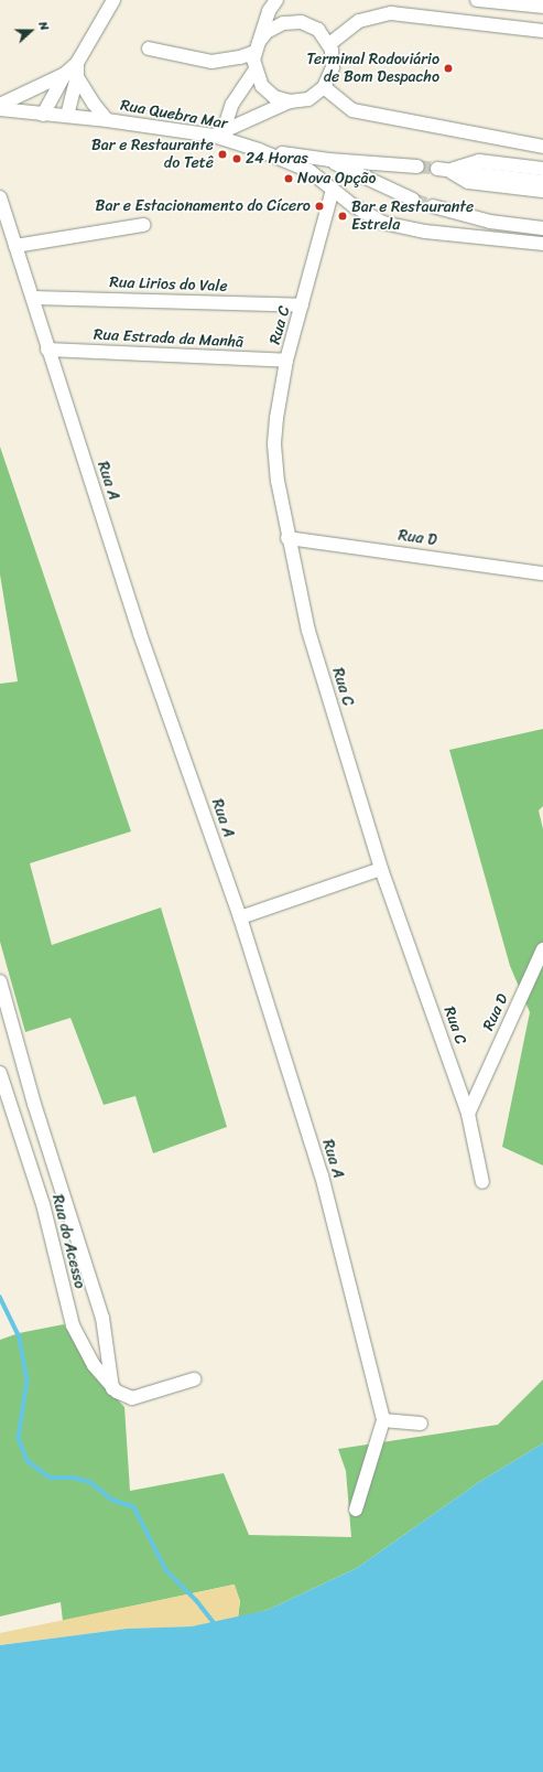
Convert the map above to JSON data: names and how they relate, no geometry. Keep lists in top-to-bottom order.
{
  "streets": {
    "street": [
      "Rua Quebra Mar",
      "Rua Lirios do Vale",
      "Rua C",
      "Rua Estrada da Manhã",
      "Rua A",
      "Rua D",
      "Rua do Acesso"
    ]
  },
  "crossings": [
    ["Rua Quebra Mar", "Rua C"],
    ["Rua Lirios do Vale", "Rua C"],
    ["Rua Lirios do Vale", "Rua A"],
    ["Rua C", "Rua Estrada da Manhã"],
    ["Rua C", "Rua D"],
    ["Rua Estrada da Manhã", "Rua A"]
  ],
  "places": [
    "Terminal Rodoviário de Bom Despacho",
    "Bar e Restaurante do Tetê",
    "24 Horas",
    "Nova Opção",
    "Bar e Estacionamento do Cícero",
    "Bar e Restaurante Estrela"
  ],
  "north": "right"
}
